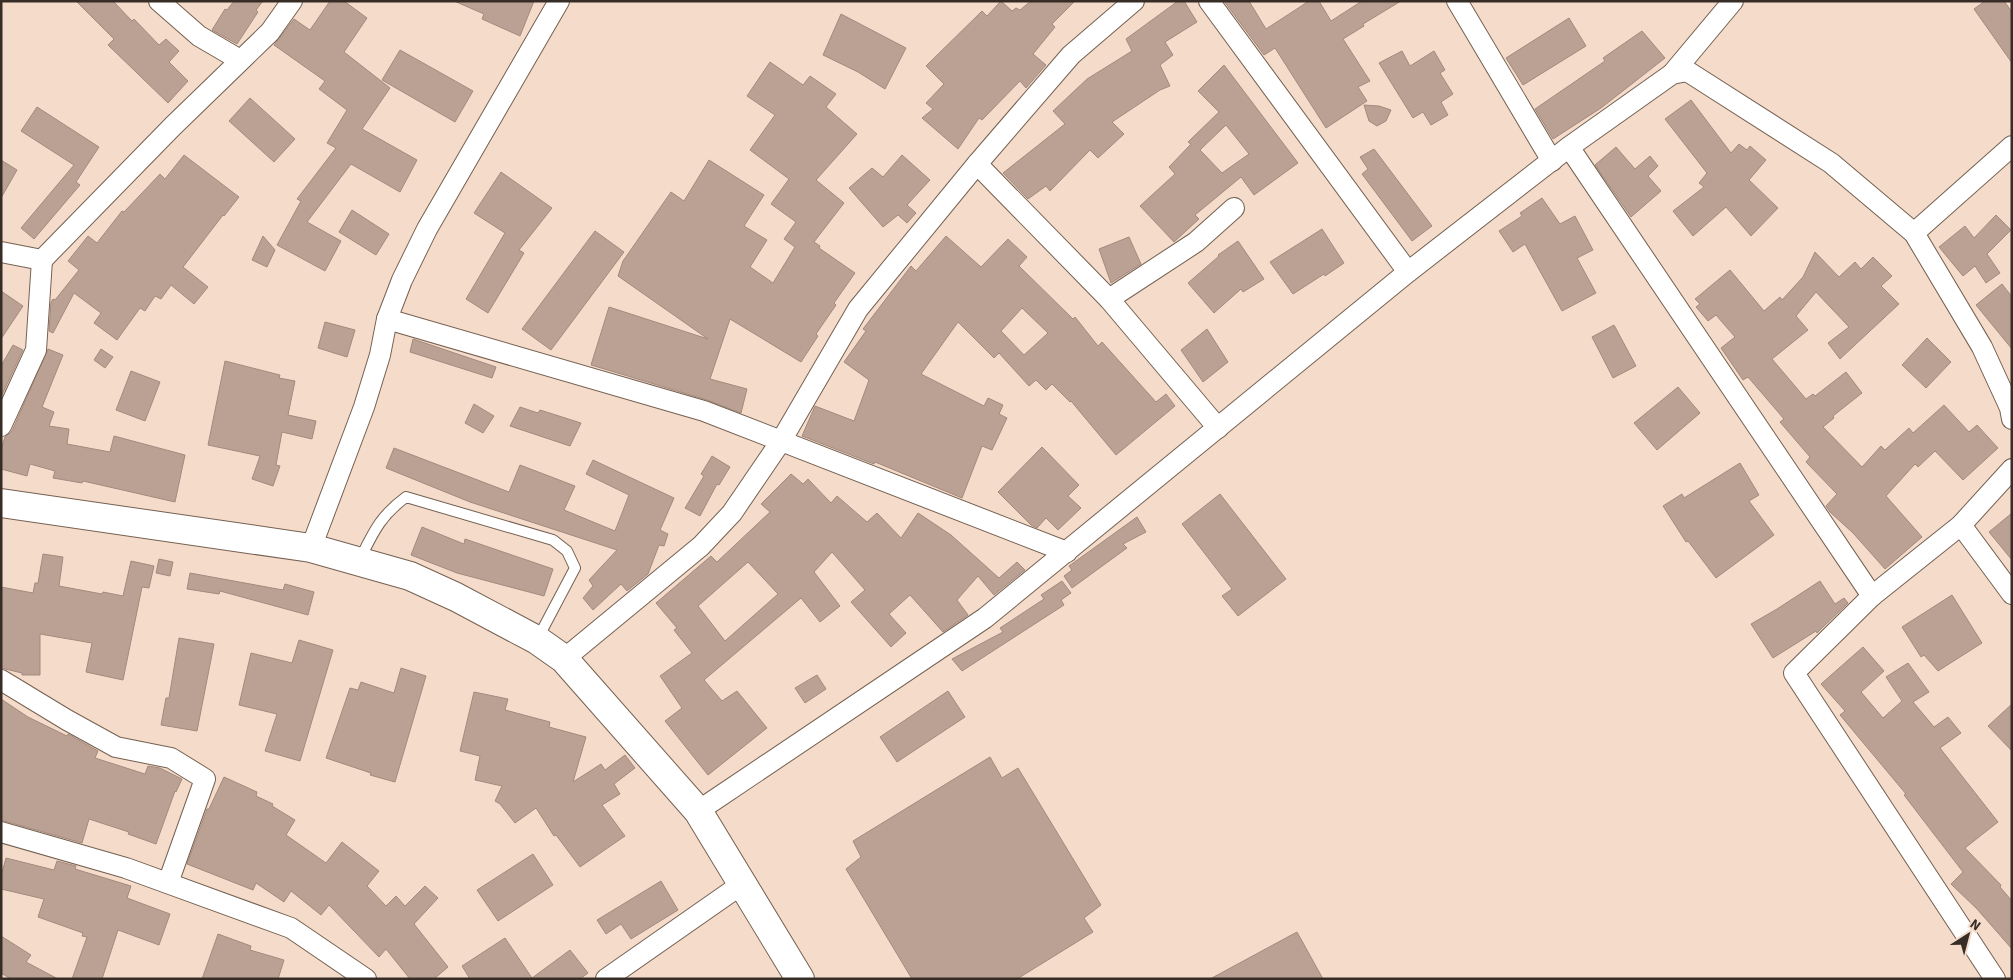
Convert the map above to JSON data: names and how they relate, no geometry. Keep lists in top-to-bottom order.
{
  "north": "top right"
}
